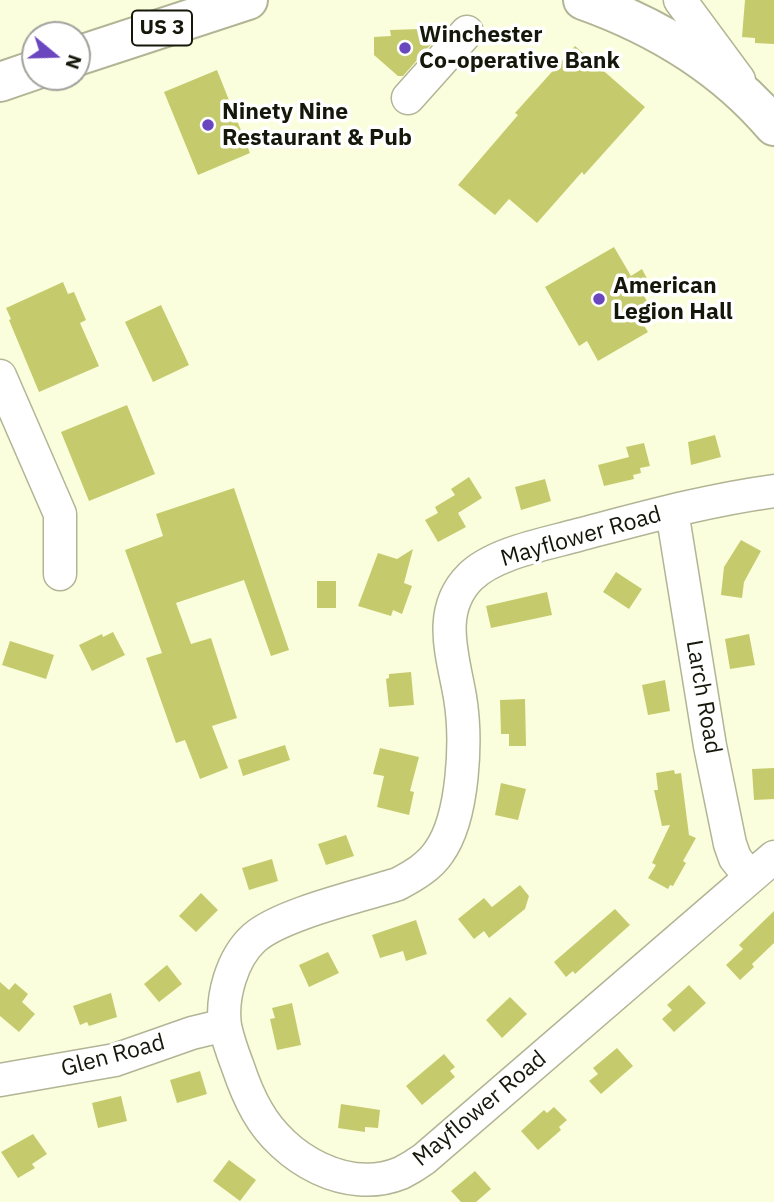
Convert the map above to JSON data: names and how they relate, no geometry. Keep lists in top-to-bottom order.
{
  "streets": {
    "main road": ["US 3"],
    "street": ["Mayflower Road", "Larch Road", "Glen Road"]
  },
  "crossings": [
    ["Mayflower Road", "Larch Road"],
    ["Mayflower Road", "Glen Road"]
  ],
  "places": ["Winchester Co-operative Bank", "Ninety Nine Restaurant & Pub", "American Legion Hall"],
  "north": "right"
}
